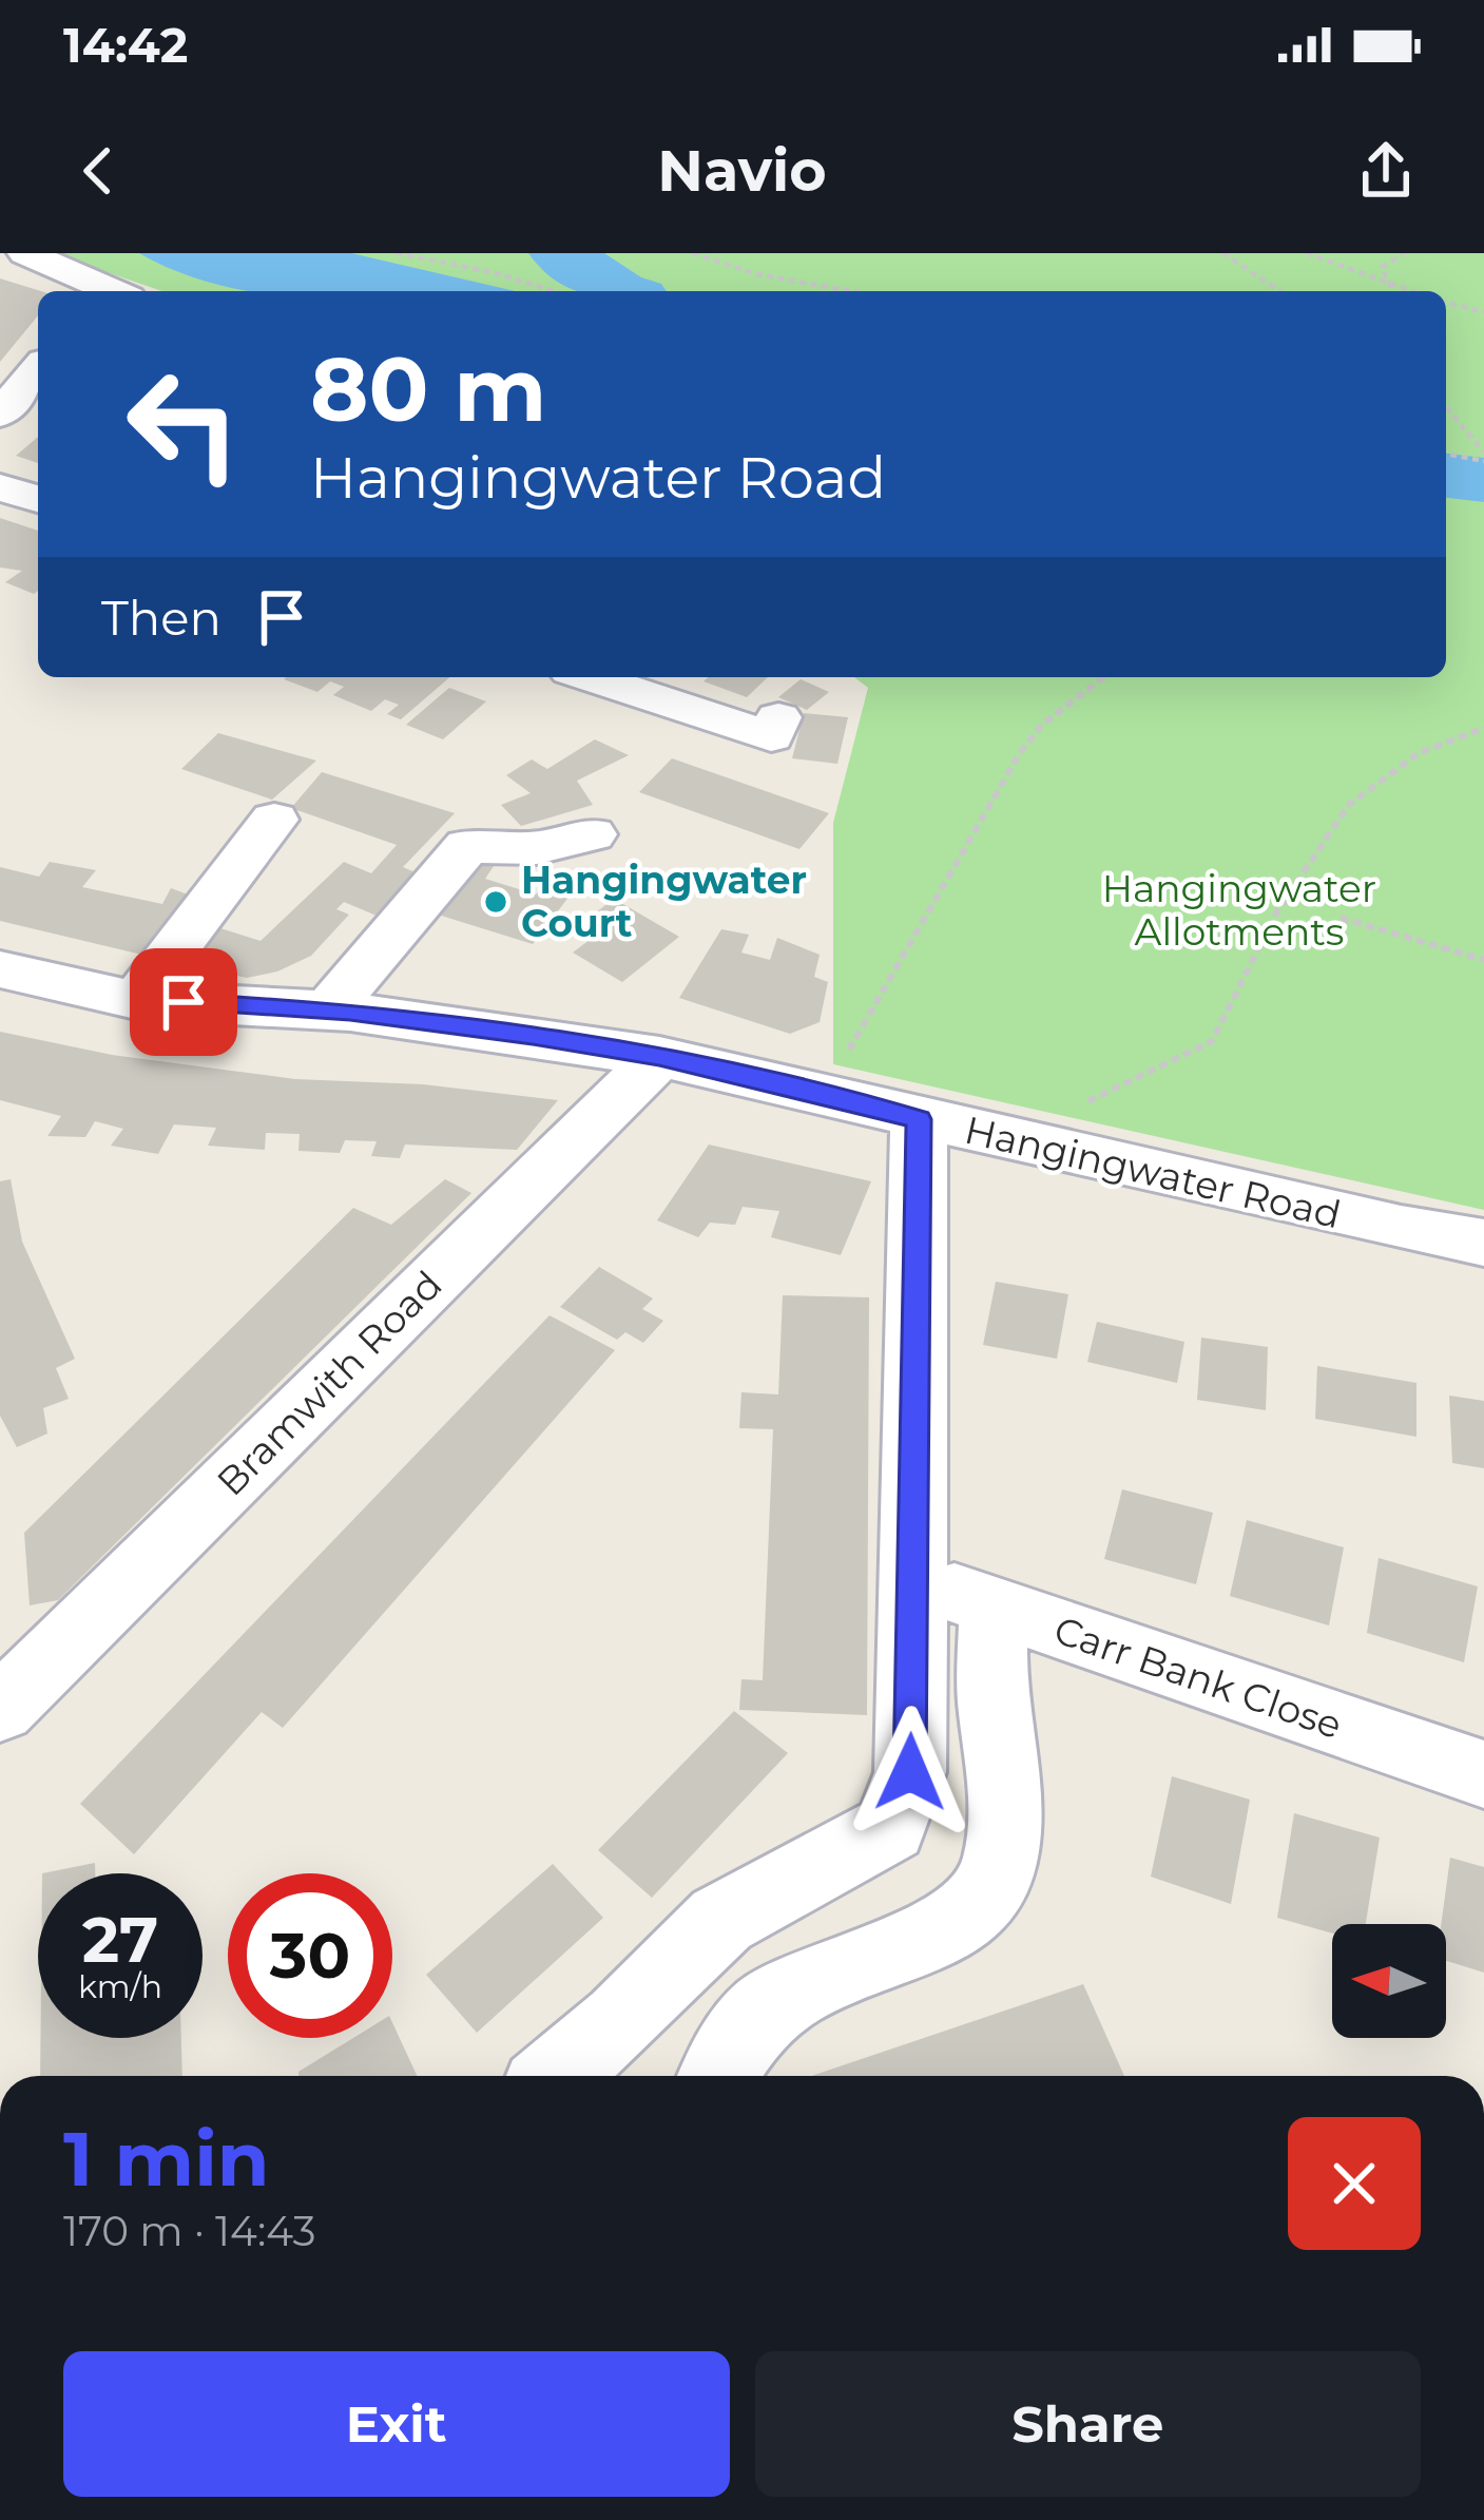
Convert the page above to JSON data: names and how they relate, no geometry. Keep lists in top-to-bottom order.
{
  "streets": {
    "street": ["Hangingwater Road", "Bramwith Road", "Carr Bank Close"]
  },
  "crossings": [
    ["Hangingwater Road", "Bramwith Road"]
  ],
  "parks": ["Hangingwater Allotments"],
  "places": ["Hangingwater Court"],
  "north": "left",
  "page": {
    "status": "14:42",
    "header": "Navio",
    "turn": ["80 m", "Hangingwater Road"],
    "then": "Then",
    "speed": "27 km/h",
    "limit": "30",
    "heading": ["1 min", "170 m · 14:43"],
    "buttons": ["Exit", "Share"]
  }
}
